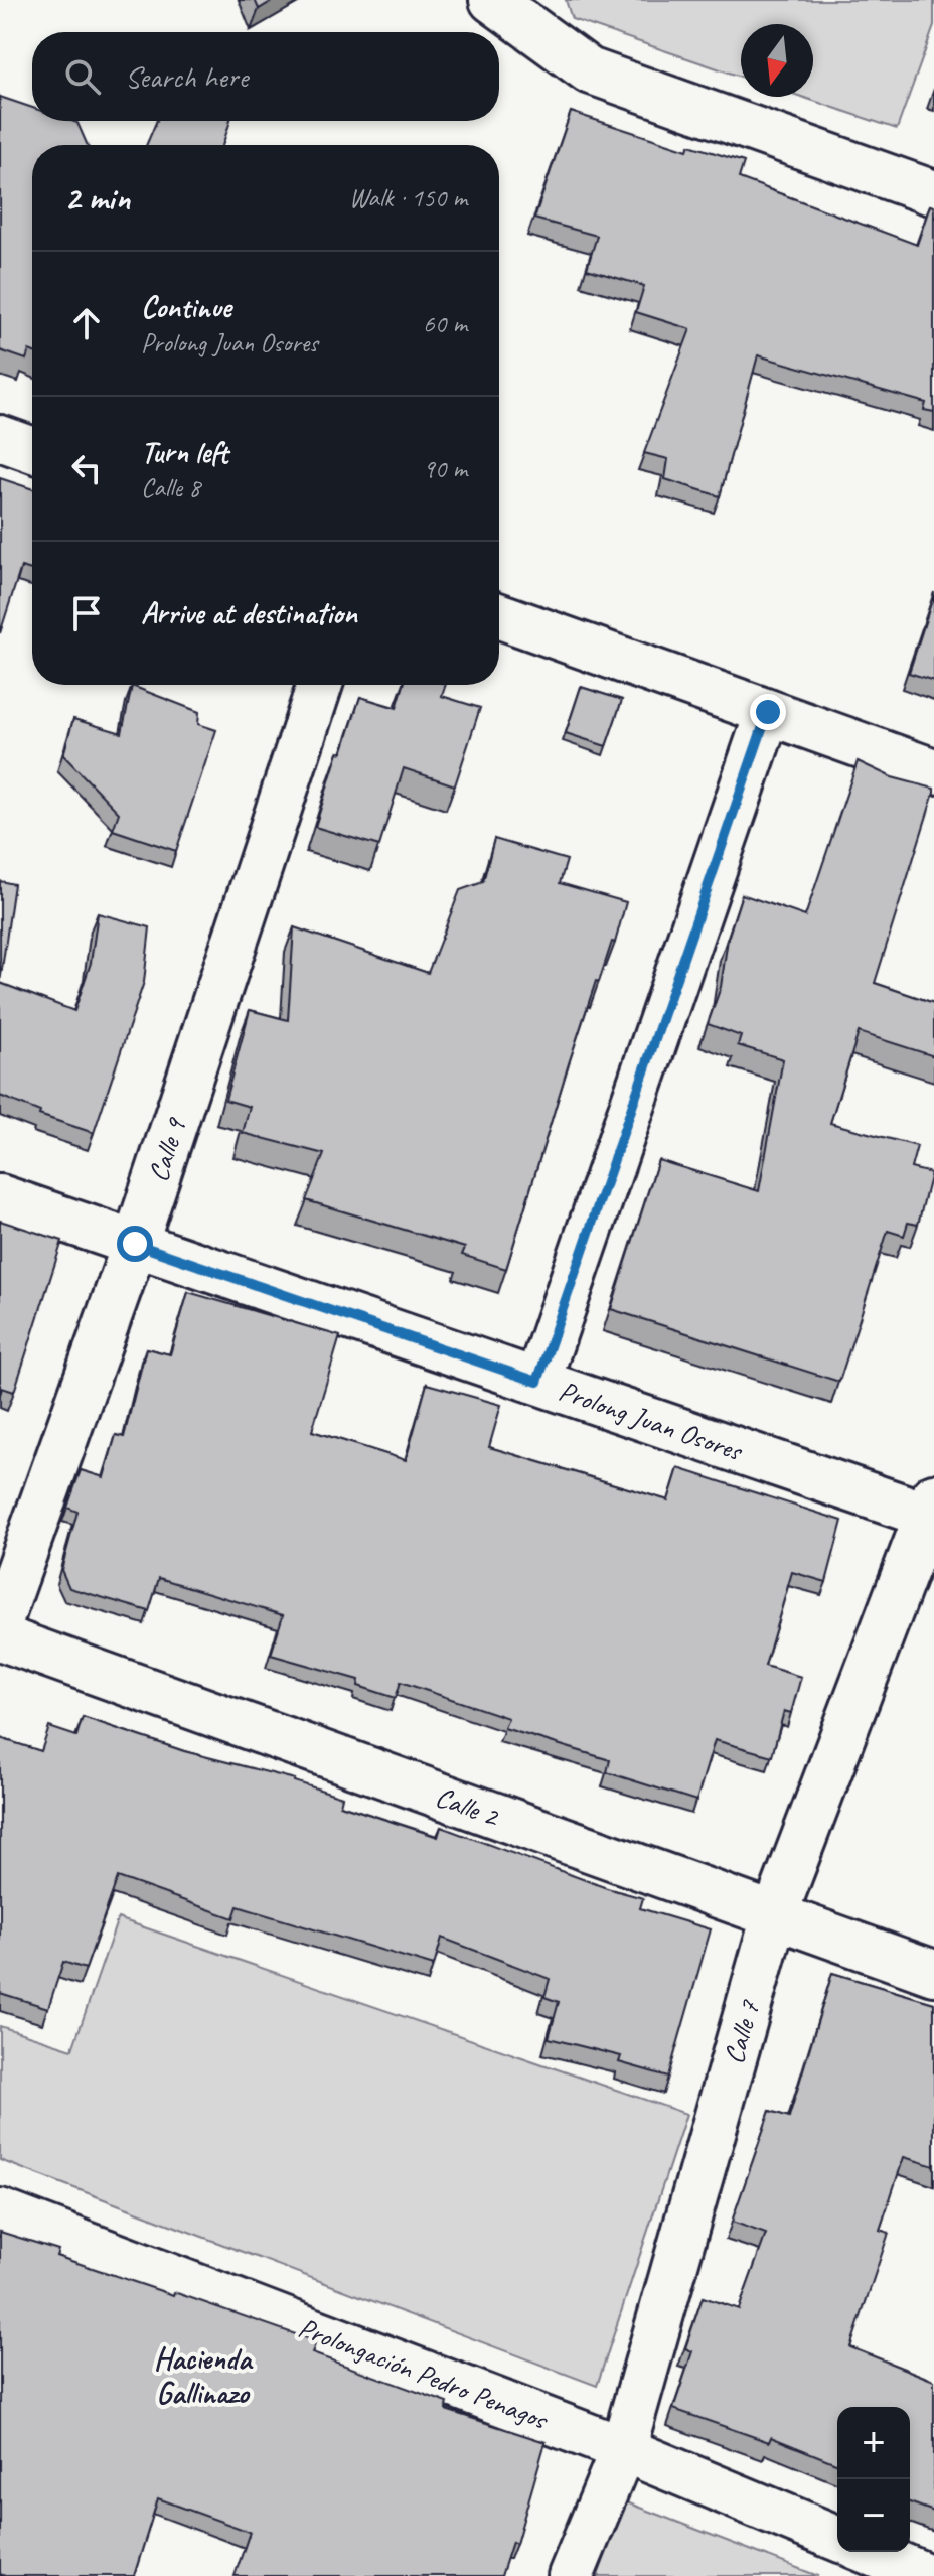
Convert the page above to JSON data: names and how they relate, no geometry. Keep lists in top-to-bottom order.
{
  "streets": {
    "street": [
      "Calle 9",
      "Prolong Juan Osores",
      "Calle 2",
      "Calle 7",
      "Prolongación Pedro Penagos"
    ]
  },
  "crossings": [
    ["Calle 9", "Prolong Juan Osores"],
    ["Prolong Juan Osores", "Calle 7"],
    ["Calle 2", "Calle 7"],
    ["Calle 7", "Prolongación Pedro Penagos"]
  ],
  "districts": ["Hacienda Gallinazo"],
  "north": "bottom",
  "page": {
    "search": "Search here",
    "heading": ["2 min", "Walk · 150 m"],
    "list": [
      ["Continue", "Prolong Juan Osores", "60 m"],
      ["Turn left", "Calle 8", "90 m"],
      "Arrive at destination"
    ],
    "map_buttons": ["+", "−"]
  }
}
